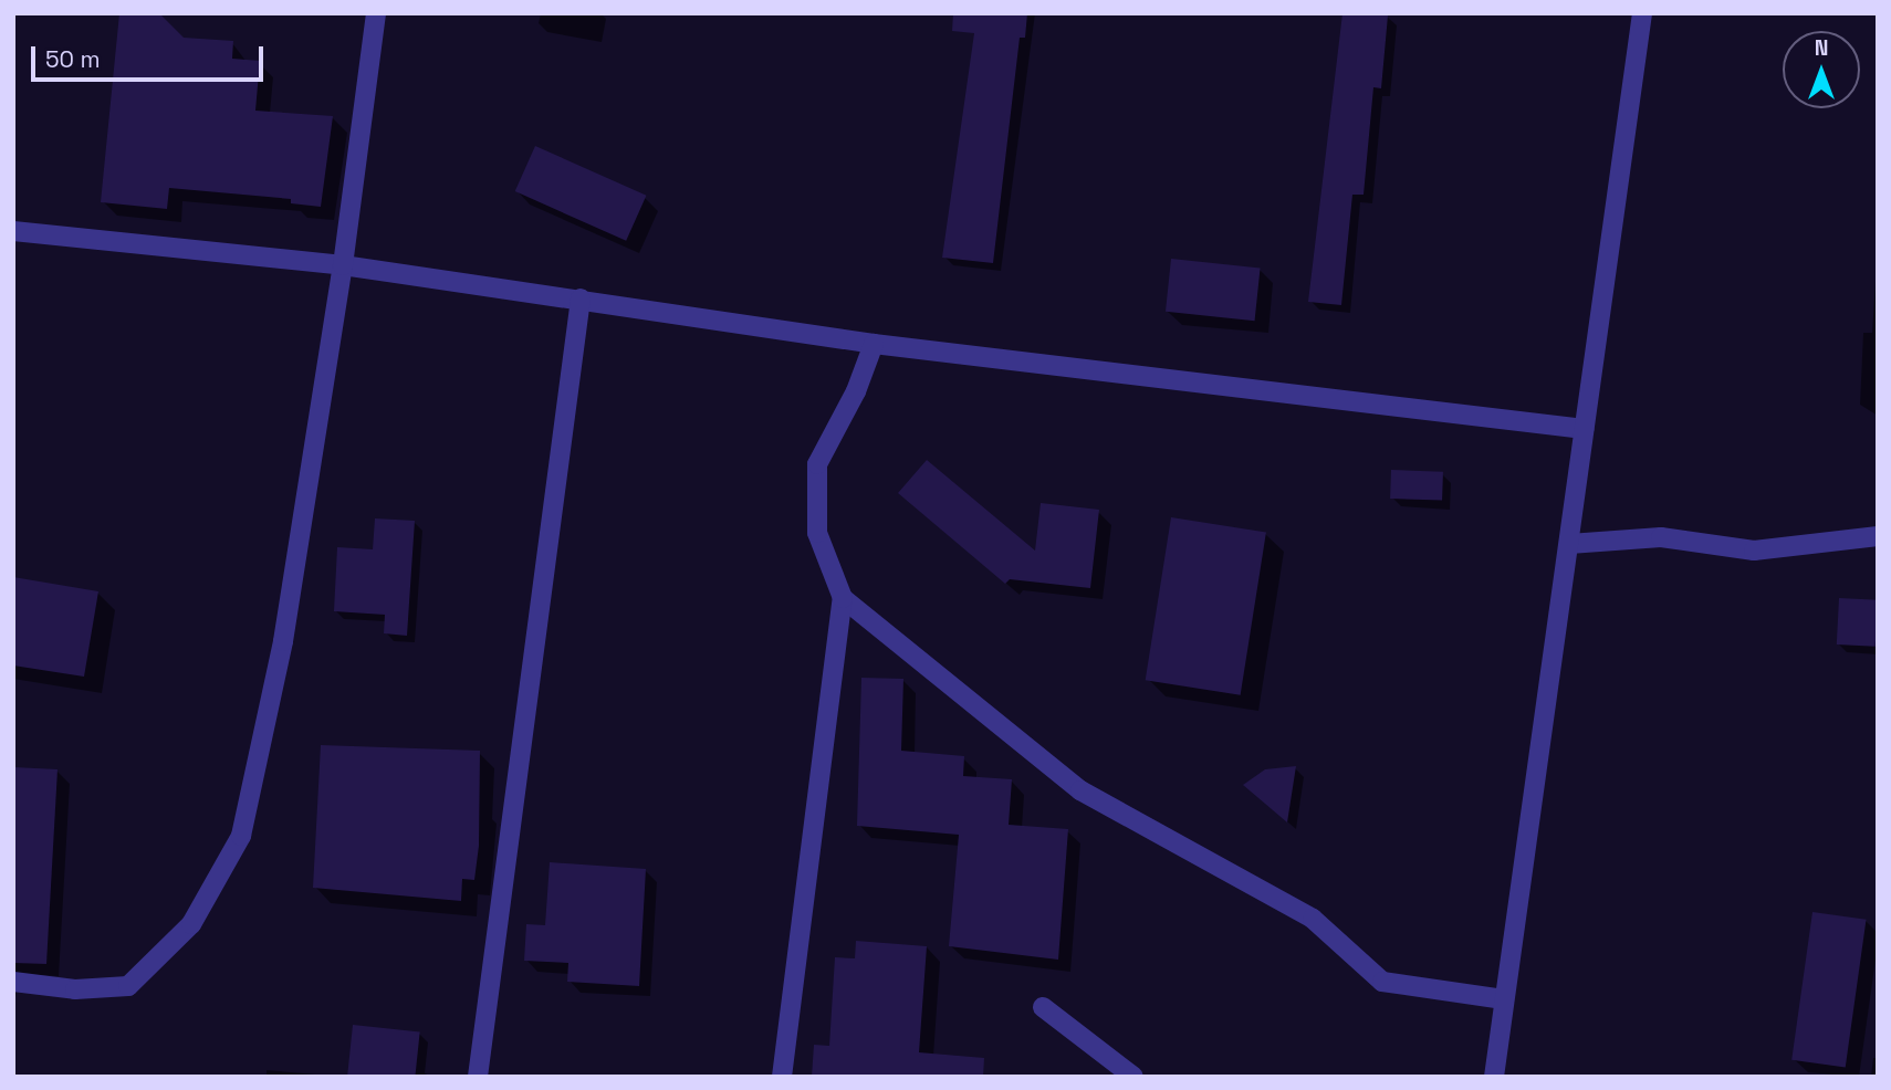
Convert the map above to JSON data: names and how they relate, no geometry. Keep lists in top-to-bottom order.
{
  "scale_bar": "50 m",
  "north": "top"
}
